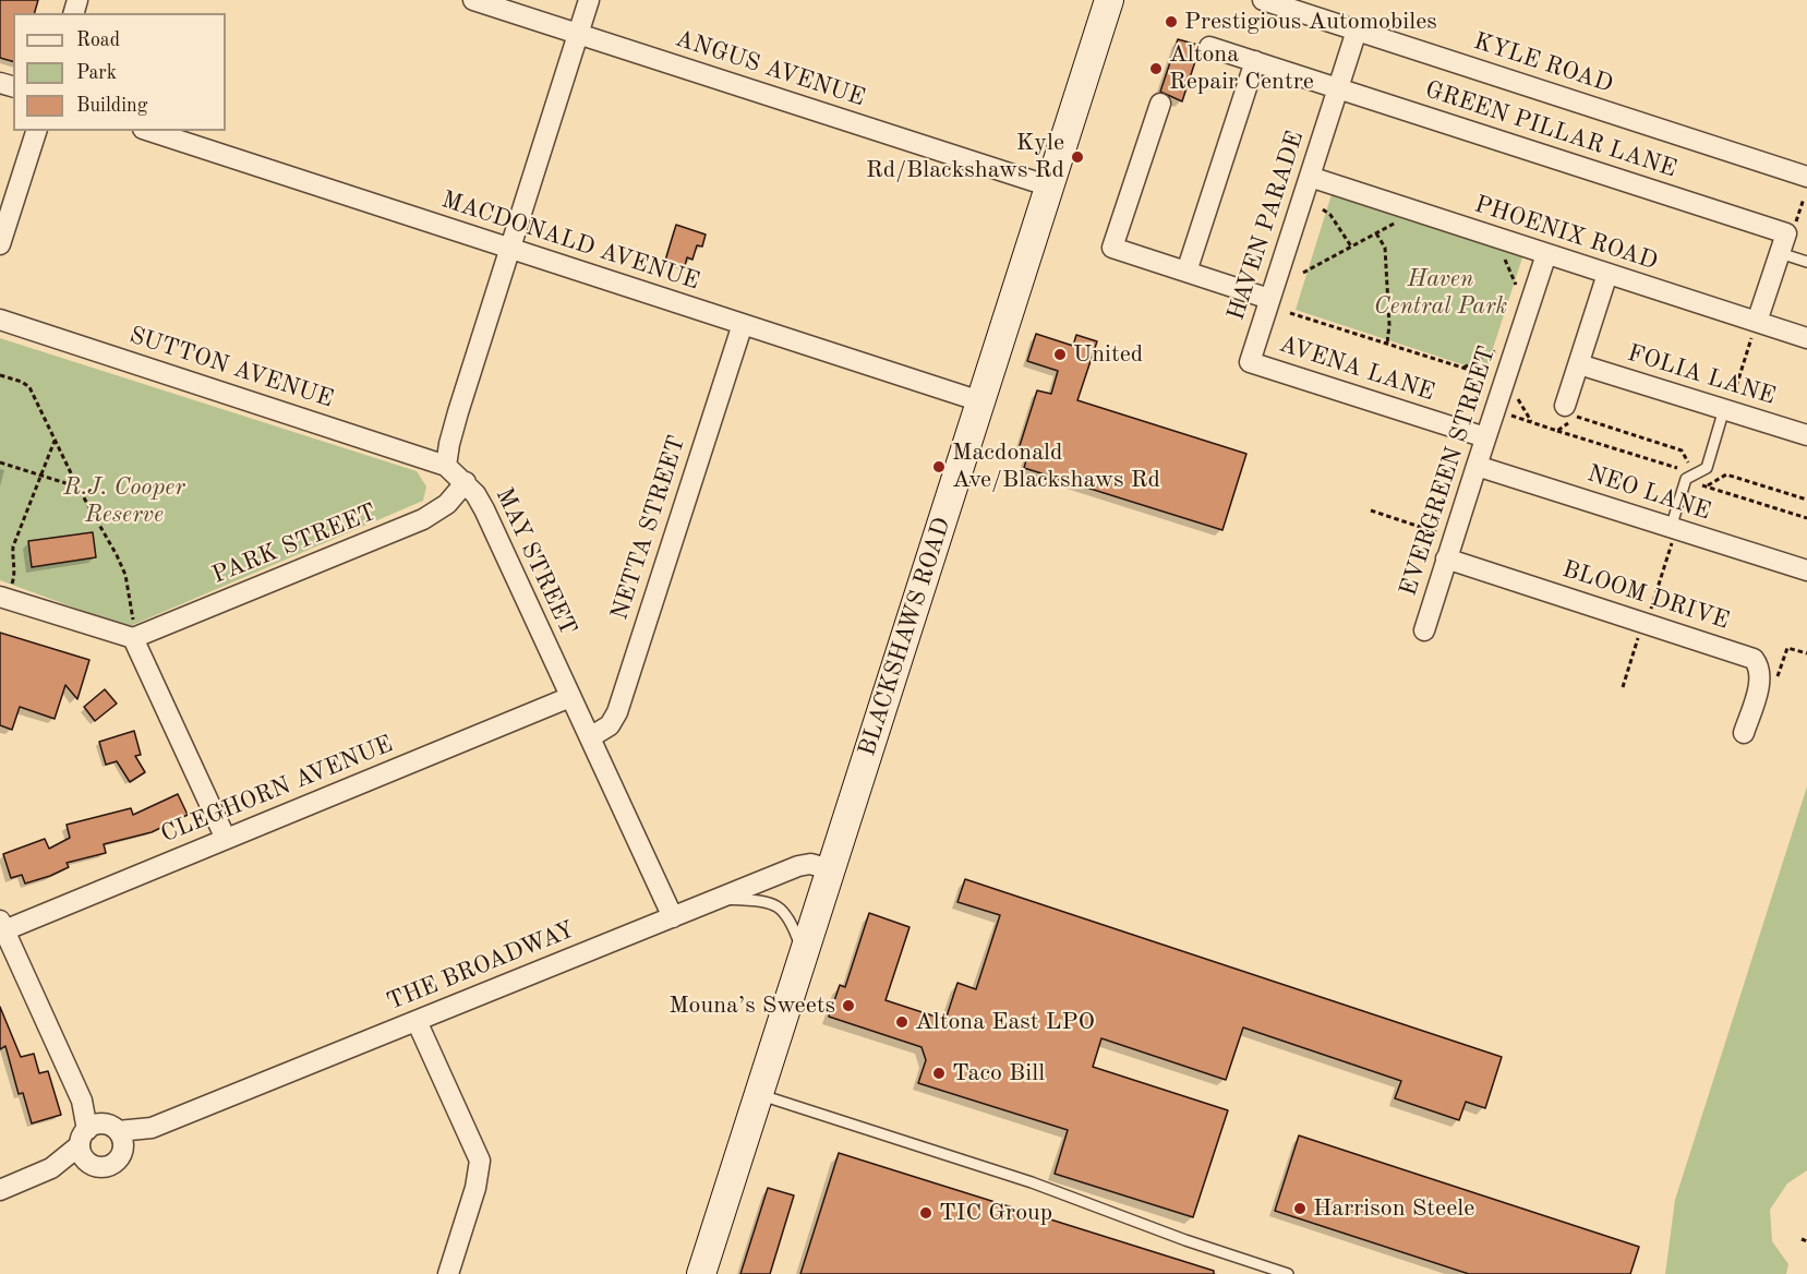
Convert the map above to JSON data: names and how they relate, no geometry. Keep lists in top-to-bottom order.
{
  "streets": {
    "main road": ["BLACKSHAWS ROAD"],
    "street": [
      "KYLE ROAD",
      "ANGUS AVENUE",
      "GREEN PILLAR LANE",
      "HAVEN PARADE",
      "PHOENIX ROAD",
      "MACDONALD AVENUE",
      "SUTTON AVENUE",
      "AVENA LANE",
      "FOLIA LANE",
      "EVERGREEN STREET",
      "NEO LANE",
      "NETTA STREET",
      "PARK STREET",
      "MAY STREET",
      "BLOOM DRIVE",
      "CLEGHORN AVENUE",
      "THE BROADWAY"
    ]
  },
  "crossings": [
    ["KYLE ROAD", "HAVEN PARADE"],
    ["ANGUS AVENUE", "BLACKSHAWS ROAD"],
    ["GREEN PILLAR LANE", "HAVEN PARADE"],
    ["HAVEN PARADE", "PHOENIX ROAD"],
    ["HAVEN PARADE", "AVENA LANE"],
    ["PHOENIX ROAD", "EVERGREEN STREET"],
    ["MACDONALD AVENUE", "NETTA STREET"],
    ["MACDONALD AVENUE", "BLACKSHAWS ROAD"],
    ["SUTTON AVENUE", "MAY STREET"],
    ["AVENA LANE", "EVERGREEN STREET"],
    ["EVERGREEN STREET", "NEO LANE"],
    ["EVERGREEN STREET", "BLOOM DRIVE"],
    ["NETTA STREET", "MAY STREET"],
    ["PARK STREET", "MAY STREET"],
    ["MAY STREET", "CLEGHORN AVENUE"],
    ["MAY STREET", "THE BROADWAY"],
    ["BLACKSHAWS ROAD", "THE BROADWAY"]
  ],
  "parks": ["Haven Central Park", "R.J. Cooper Reserve"],
  "places": [
    "Prestigious Automobiles",
    "Altona Repair Centre",
    "Kyle Rd/Blackshaws Rd",
    "United",
    "Macdonald Ave/Blackshaws Rd",
    "Mouna’s Sweets",
    "Altona East LPO",
    "Taco Bill",
    "Harrison Steele",
    "TIC Group"
  ],
  "legend": ["Road", "Park", "Building"]
}
